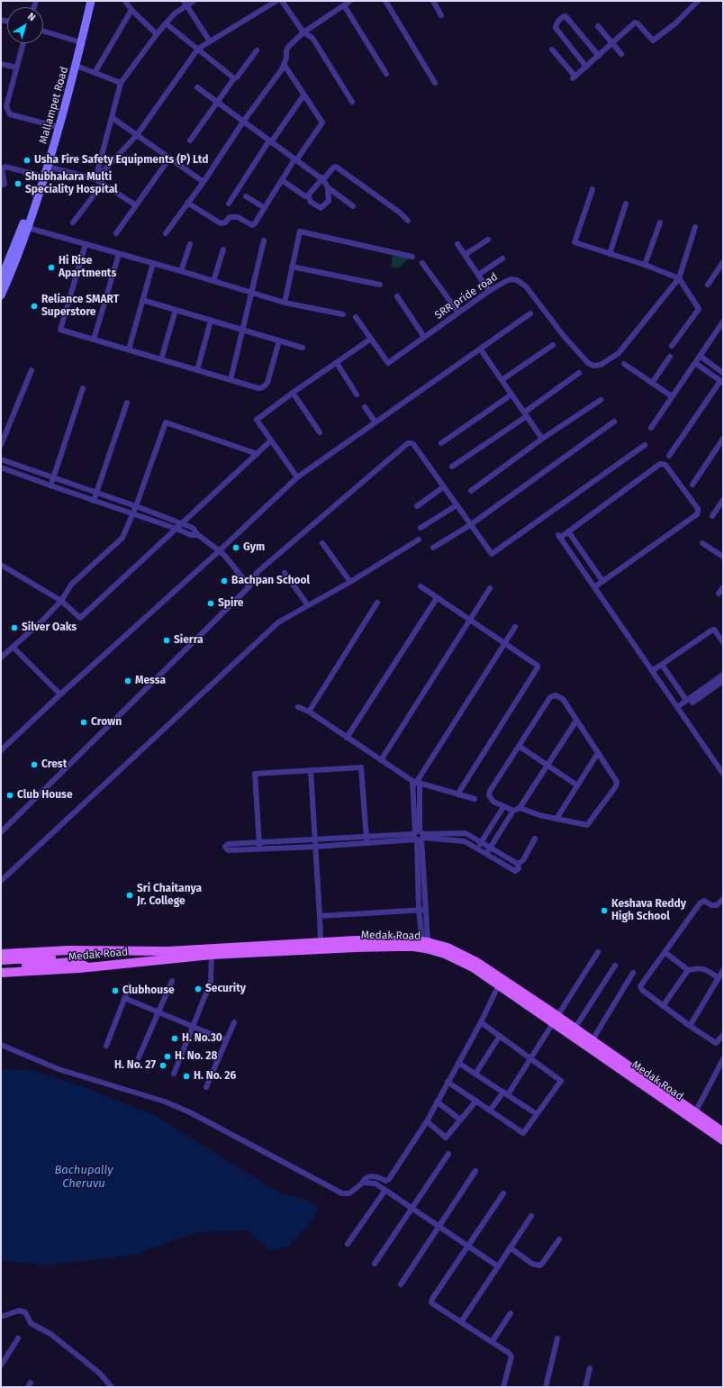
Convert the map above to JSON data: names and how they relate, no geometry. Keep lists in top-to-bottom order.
{
  "streets": {
    "main road": ["Mallampet Road", "Medak Road"],
    "street": ["SRR pride road"]
  },
  "water": ["Bachupally Cheruvu"],
  "places": [
    "Usha Fire Safety Equipments (P) Ltd",
    "Shubhakara Multi Speciality Hospital",
    "Hi Rise Apartments",
    "Reliance SMART Superstore",
    "Gym",
    "Bachpan School",
    "Spire",
    "Silver Oaks",
    "Sierra",
    "Messa",
    "Crown",
    "Crest",
    "Club House",
    "Sri Chaitanya Jr. College",
    "Keshava Reddy High School",
    "Security",
    "Clubhouse",
    "H. No.30",
    "H. No. 28",
    "H. No. 27",
    "H. No. 26"
  ],
  "north": "top right"
}
